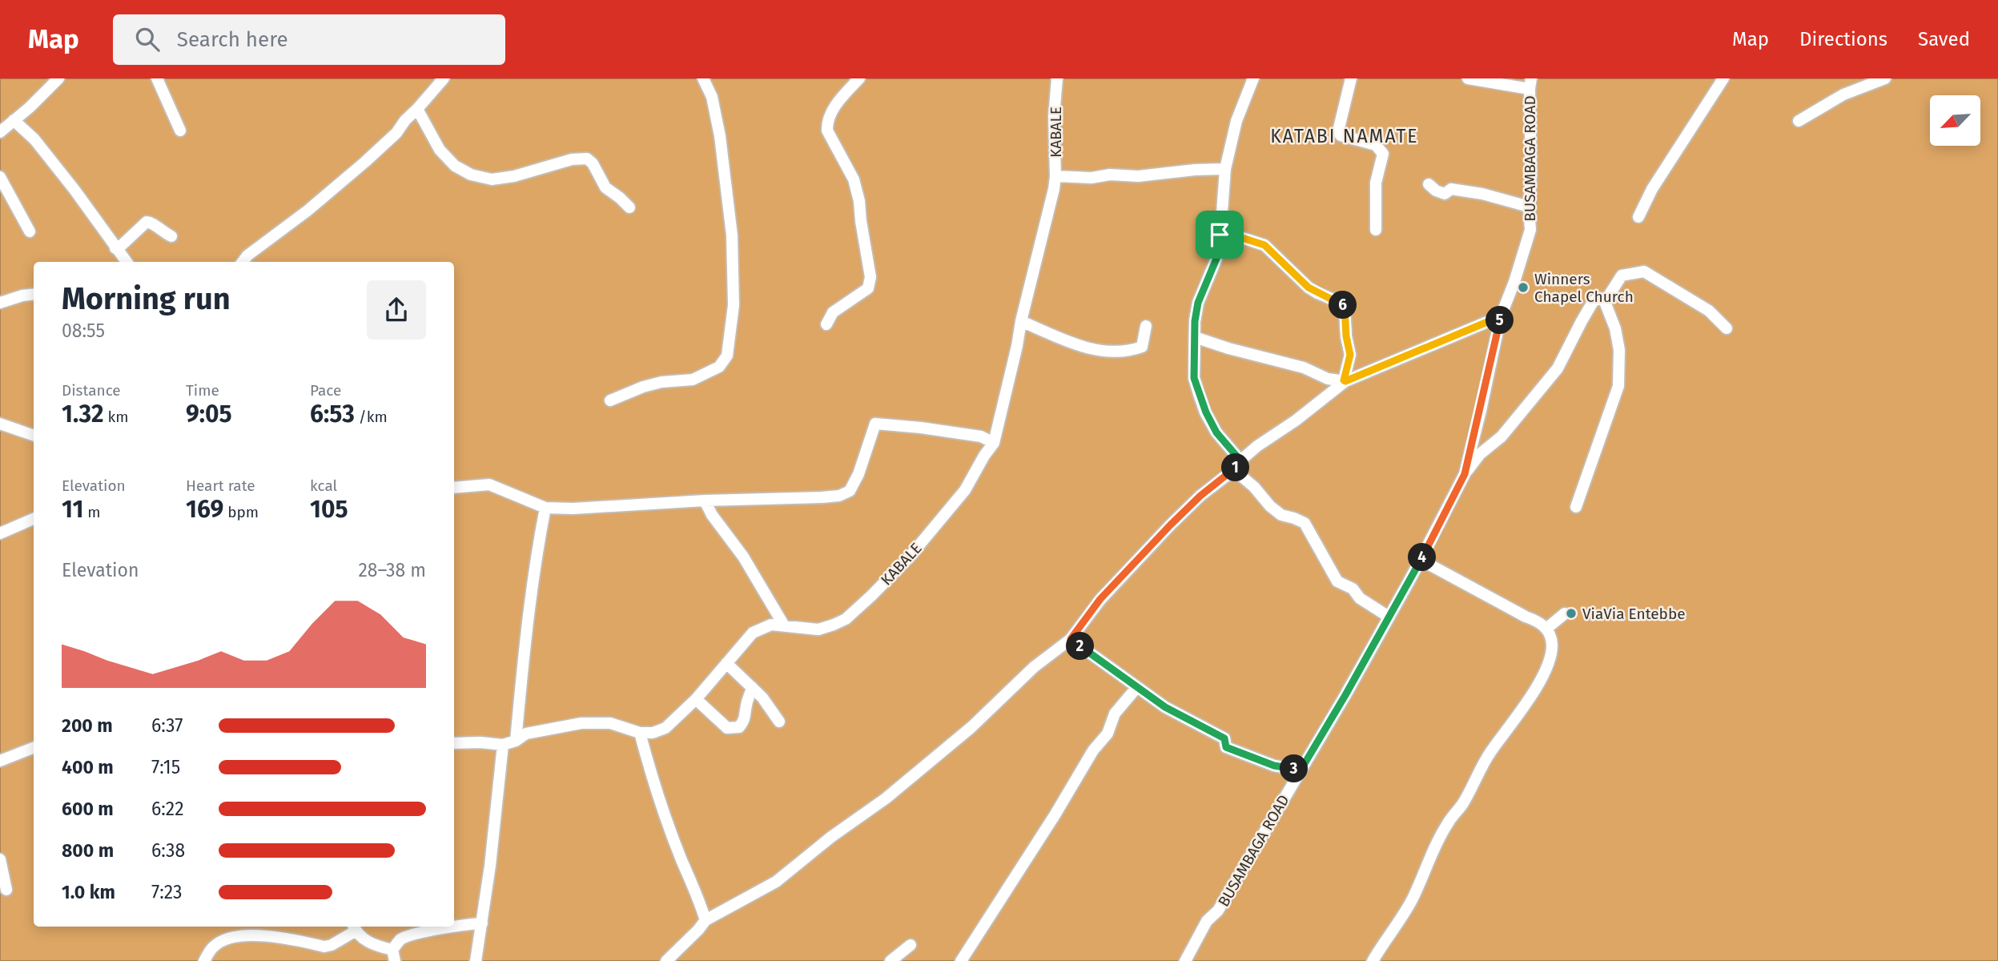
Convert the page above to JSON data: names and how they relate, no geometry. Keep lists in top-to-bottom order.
{
  "streets": {
    "street": ["KABALE", "BUSAMBAGA ROAD"]
  },
  "districts": ["KATABI NAMATE"],
  "places": ["Winners Chapel Church", "ViaVia Entebbe"],
  "north": "bottom left",
  "page": {
    "header": "Map",
    "search": "Search here",
    "nav": ["Map", "Directions", "Saved"],
    "heading": ["Morning run", "08:55"],
    "pins": [
      "6",
      "5",
      "1",
      "4",
      "2",
      "3"
    ],
    "stats": [
      ["Distance", "1.32 km"],
      ["Time", "9:05"],
      ["Pace", "6:53 /km"],
      ["Elevation", "11 m"],
      ["Heart rate", "169 bpm"],
      ["kcal", "105"]
    ],
    "chart": ["Elevation", "28–38 m"],
    "list": [
      {
        "name": "200 m",
        "note": "6:37"
      },
      {
        "name": "400 m",
        "note": "7:15"
      },
      {
        "name": "600 m",
        "note": "6:22"
      },
      {
        "name": "800 m",
        "note": "6:38"
      },
      {
        "name": "1.0 km",
        "note": "7:23"
      }
    ]
  }
}
